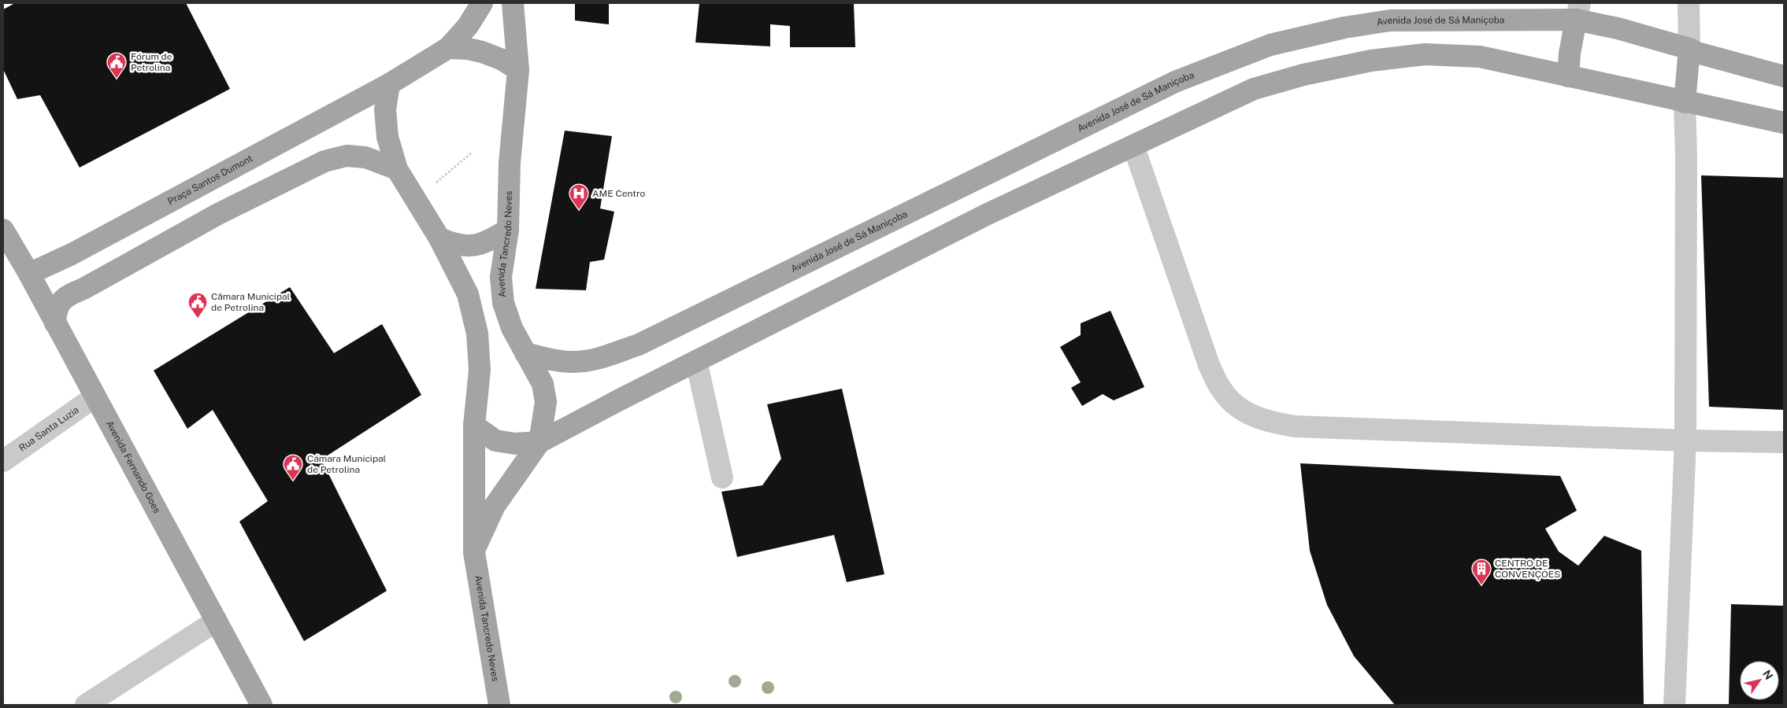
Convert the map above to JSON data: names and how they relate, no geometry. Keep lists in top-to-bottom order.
{
  "streets": {
    "main road": [
      "Avenida José de Sá Maniçoba",
      "Praça Santos Dumont",
      "Avenida Tancredo Neves",
      "Avenida Fernando Goes"
    ],
    "street": ["Rua Santa Luzia"]
  },
  "crossings": [
    ["Avenida José de Sá Maniçoba", "Avenida Tancredo Neves"],
    ["Praça Santos Dumont", "Avenida Tancredo Neves"],
    ["Praça Santos Dumont", "Avenida Fernando Goes"],
    ["Rua Santa Luzia", "Avenida Fernando Goes"]
  ],
  "places": {
    "public building": ["Fórum de Petrolina", "Câmara Municipal de Petrolina", "Cámara Municipal de Petrolina"],
    "hospital": ["AME Centro"],
    "building": ["CENTRO DE CONVENÇÕES"]
  },
  "north": "top right"
}
